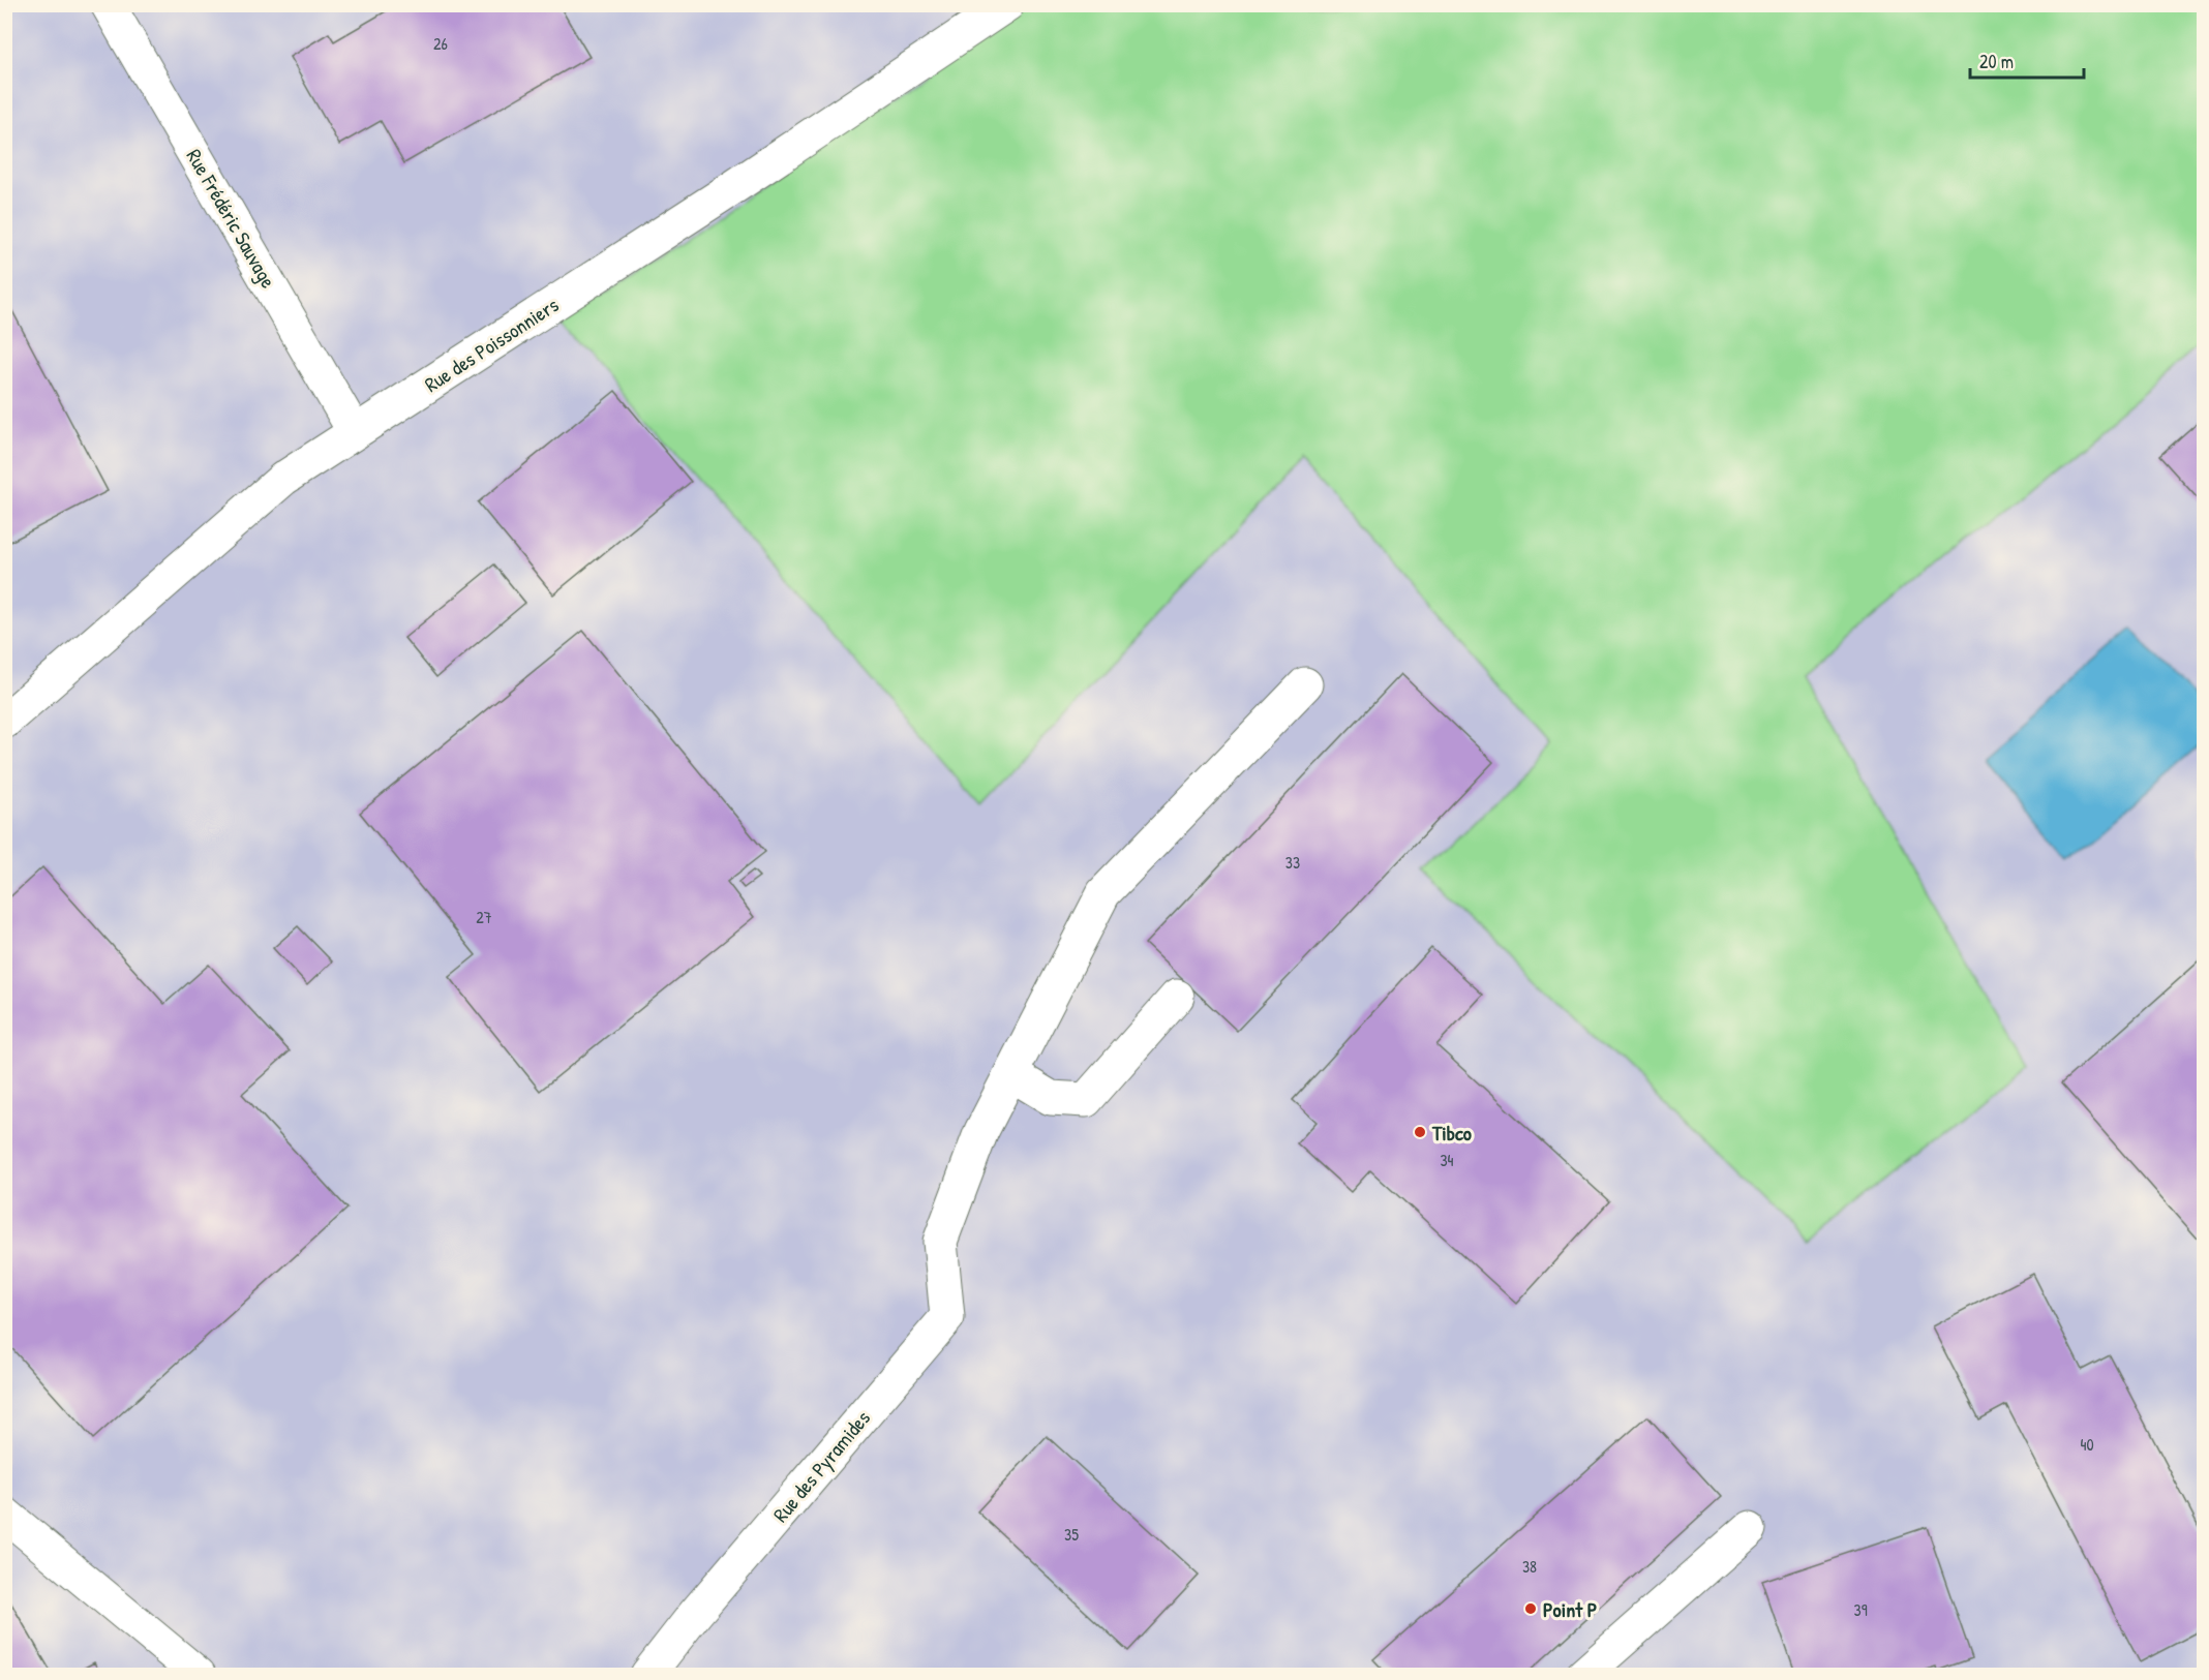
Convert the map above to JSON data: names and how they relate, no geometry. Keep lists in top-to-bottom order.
{
  "streets": {
    "street": ["Rue Frédéric Sauvage", "Rue des Poissonniers", "Rue des Pyramides"]
  },
  "crossings": [
    ["Rue Frédéric Sauvage", "Rue des Poissonniers"]
  ],
  "places": ["Tibco", "Point P"],
  "house_numbers": [
    "26",
    "33",
    "27",
    "34",
    "40",
    "35",
    "38",
    "39"
  ],
  "scale_bar": "20 m"
}
